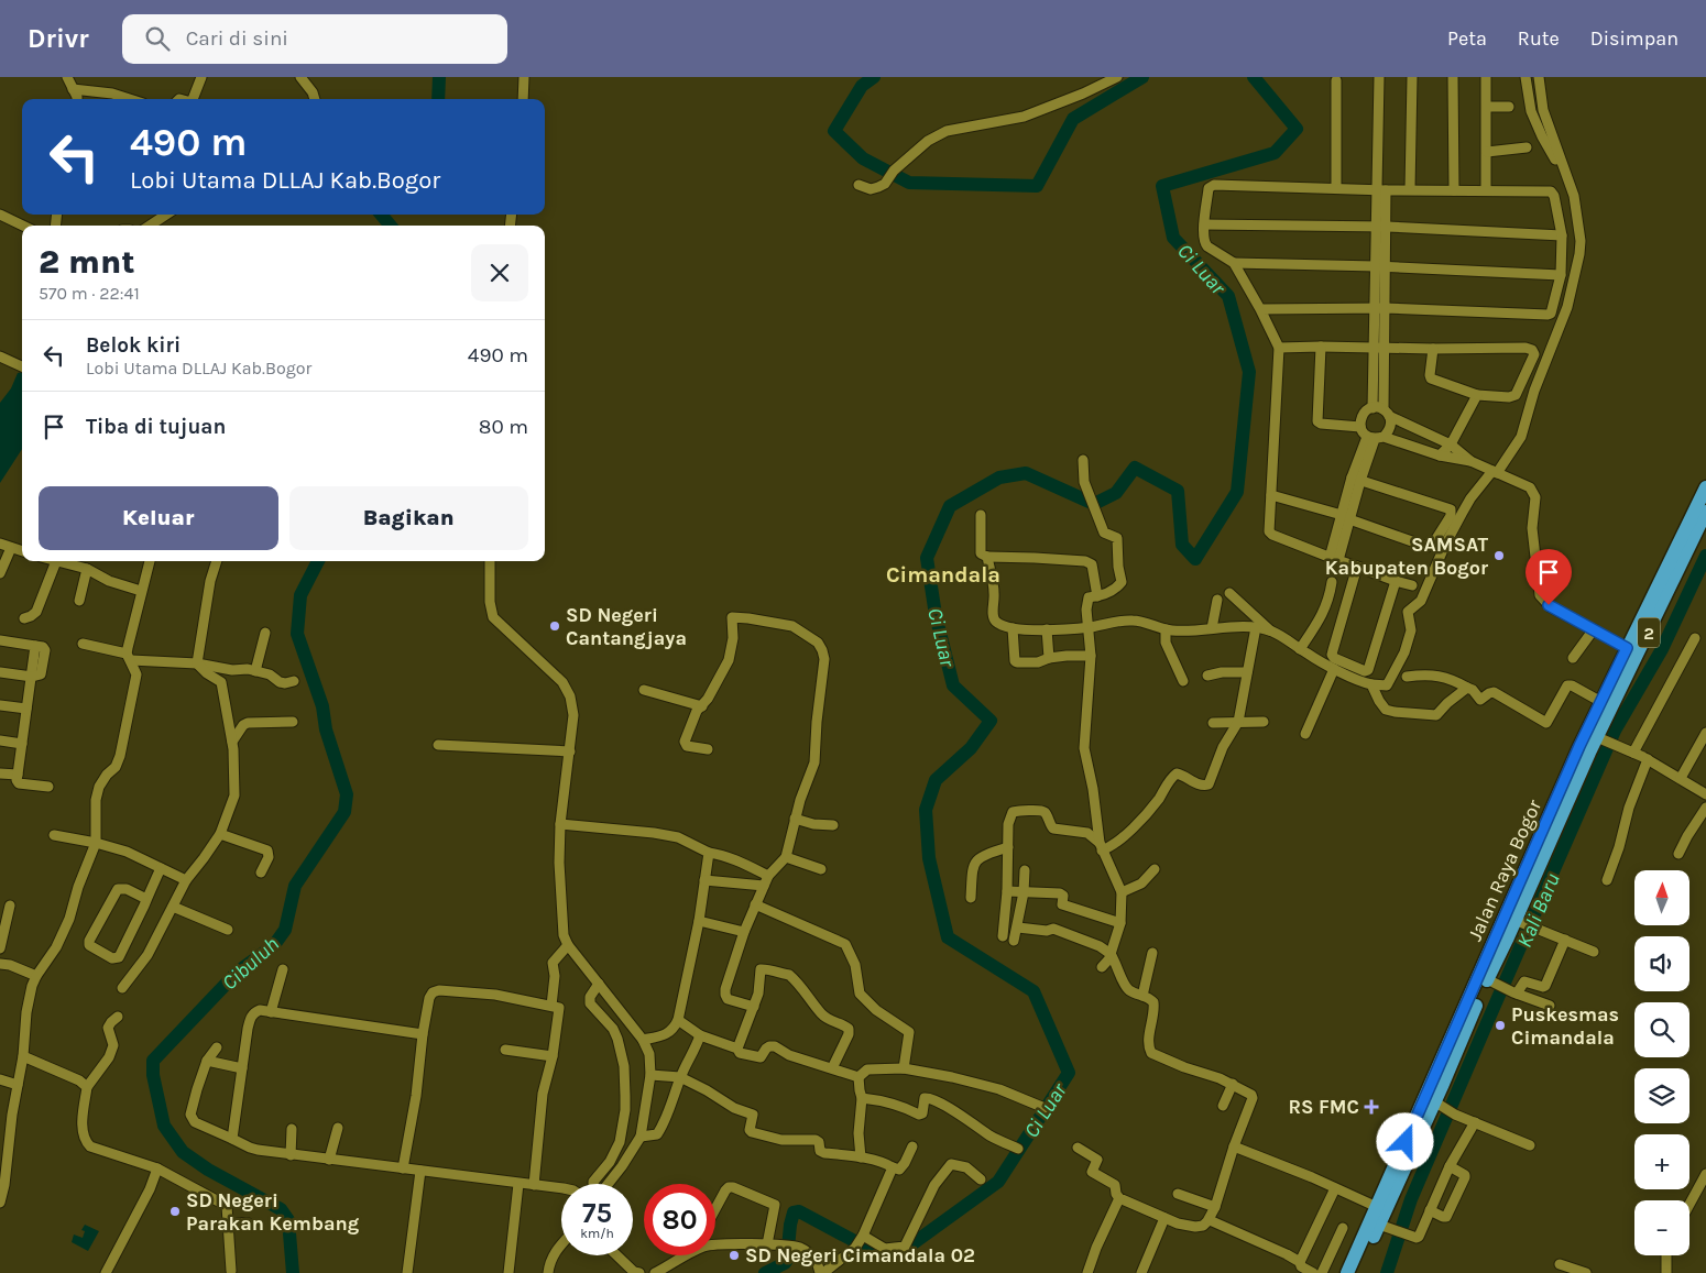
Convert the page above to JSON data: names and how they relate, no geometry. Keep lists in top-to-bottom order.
{
  "streets": {
    "highway": ["2", "Jalan Raya Bogor"]
  },
  "districts": ["Cimandala"],
  "water": ["Ci Luar", "Kali Baru", "Cibuluh"],
  "places": {
    "other": [
      "SAMSAT Kabupaten Bogor",
      "SD Negeri Cantangjaya",
      "Puskesmas Cimandala",
      "SD Negeri Parakan Kembang",
      "SD Negeri Cimandala 02"
    ],
    "health": ["RS FMC"]
  },
  "north": "top",
  "page": {
    "header": "Drivr",
    "search": "Cari di sini",
    "nav": ["Peta", "Rute", "Disimpan"],
    "turn": ["490 m", "Lobi Utama DLLAJ Kab.Bogor"],
    "heading": ["2 mnt", "570 m · 22:41"],
    "list": [
      {
        "name": "Belok kiri",
        "note": "Lobi Utama DLLAJ Kab.Bogor",
        "value": "490 m"
      },
      {
        "name": "Tiba di tujuan",
        "value": "80 m"
      }
    ],
    "buttons": ["Keluar", "Bagikan"],
    "map_buttons": ["+", "−"],
    "speed": "75 km/h",
    "limit": "80"
  }
}
